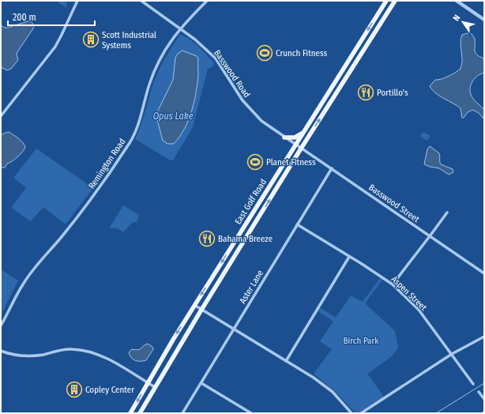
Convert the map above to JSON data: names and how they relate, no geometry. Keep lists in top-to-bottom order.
{
  "streets": {
    "main road": ["East Golf Road"],
    "street": [
      "Basswood Road",
      "Remington Road",
      "Basswood Street",
      "Aster Lane",
      "Aspen Street"
    ]
  },
  "crossings": [
    ["Basswood Road", "Remington Road"],
    ["Basswood Road", "East Golf Road"],
    ["Basswood Road", "Basswood Street"],
    ["East Golf Road", "Basswood Street"],
    ["Basswood Street", "Aster Lane"],
    ["Aster Lane", "Aspen Street"]
  ],
  "water": ["Opus Lake"],
  "parks": ["Birch Park"],
  "places": {
    "building": ["Scott Industrial Systems", "Copley Center"],
    "sports": ["Crunch Fitness", "Planet Fitness"],
    "restaurant": ["Portillo's", "Bahama Breeze"]
  },
  "scale_bar": "200 m",
  "north": "top left"
}
